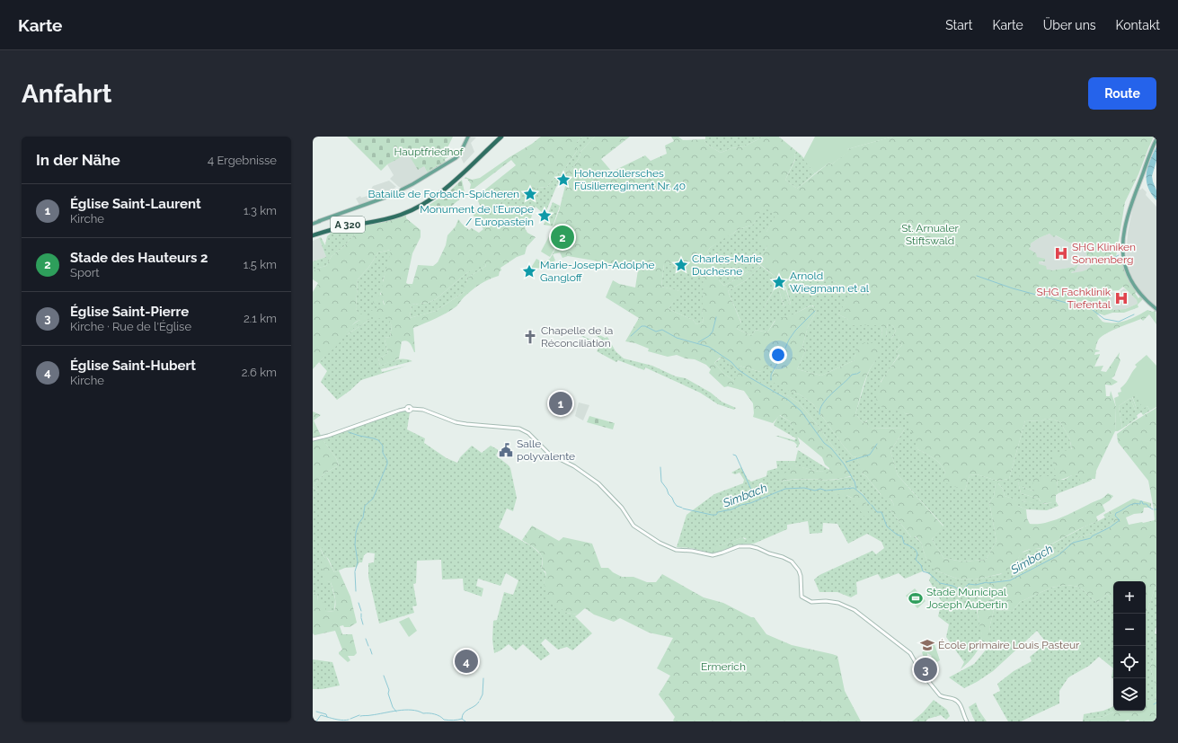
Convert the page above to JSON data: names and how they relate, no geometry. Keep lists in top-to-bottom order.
{
  "streets": {
    "highway": ["A 320"]
  },
  "water": ["Simbach"],
  "parks": ["Hauptfriedhof", "St. Arnualer Stiftswald", "Ermerich"],
  "places": {
    "place": [
      "Hohenzollersches Füsilierregiment Nr. 40",
      "Bataille de Forbach-Spicheren",
      "Monument de l'Europe / Europastein",
      "Charles-Marie Duchesne",
      "Marie-Joseph-Adolphe Gangloff",
      "Arnold Wiegmann et al"
    ],
    "hospital": ["SHG Kliniken Sonnenberg", "SHG Fachklinik Tiefental"],
    "church": ["Chapelle de la Réconciliation"],
    "public building": ["Salle polyvalente"],
    "sports": ["Stade Municipal Joseph Aubertin"],
    "school or university": ["École primaire Louis Pasteur"]
  },
  "page": {
    "header": "Karte",
    "nav": [
      "Start",
      "Karte",
      "Über uns",
      "Kontakt"
    ],
    "buttons": "Route",
    "title": "Anfahrt",
    "heading": ["In der Nähe", "4 Ergebnisse"],
    "list": [
      {
        "mark": "1",
        "name": "Église Saint-Laurent",
        "note": "Kirche",
        "value": "1.3 km"
      },
      {
        "mark": "2",
        "name": "Stade des Hauteurs 2",
        "note": "Sport",
        "value": "1.5 km"
      },
      {
        "mark": "3",
        "name": "Église Saint-Pierre",
        "note": "Kirche · Rue de l'Église",
        "value": "2.1 km"
      },
      {
        "mark": "4",
        "name": "Église Saint-Hubert",
        "note": "Kirche",
        "value": "2.6 km"
      }
    ],
    "pins": [
      "2",
      "1",
      "4",
      "3"
    ],
    "map_buttons": ["+", "−"]
  }
}
